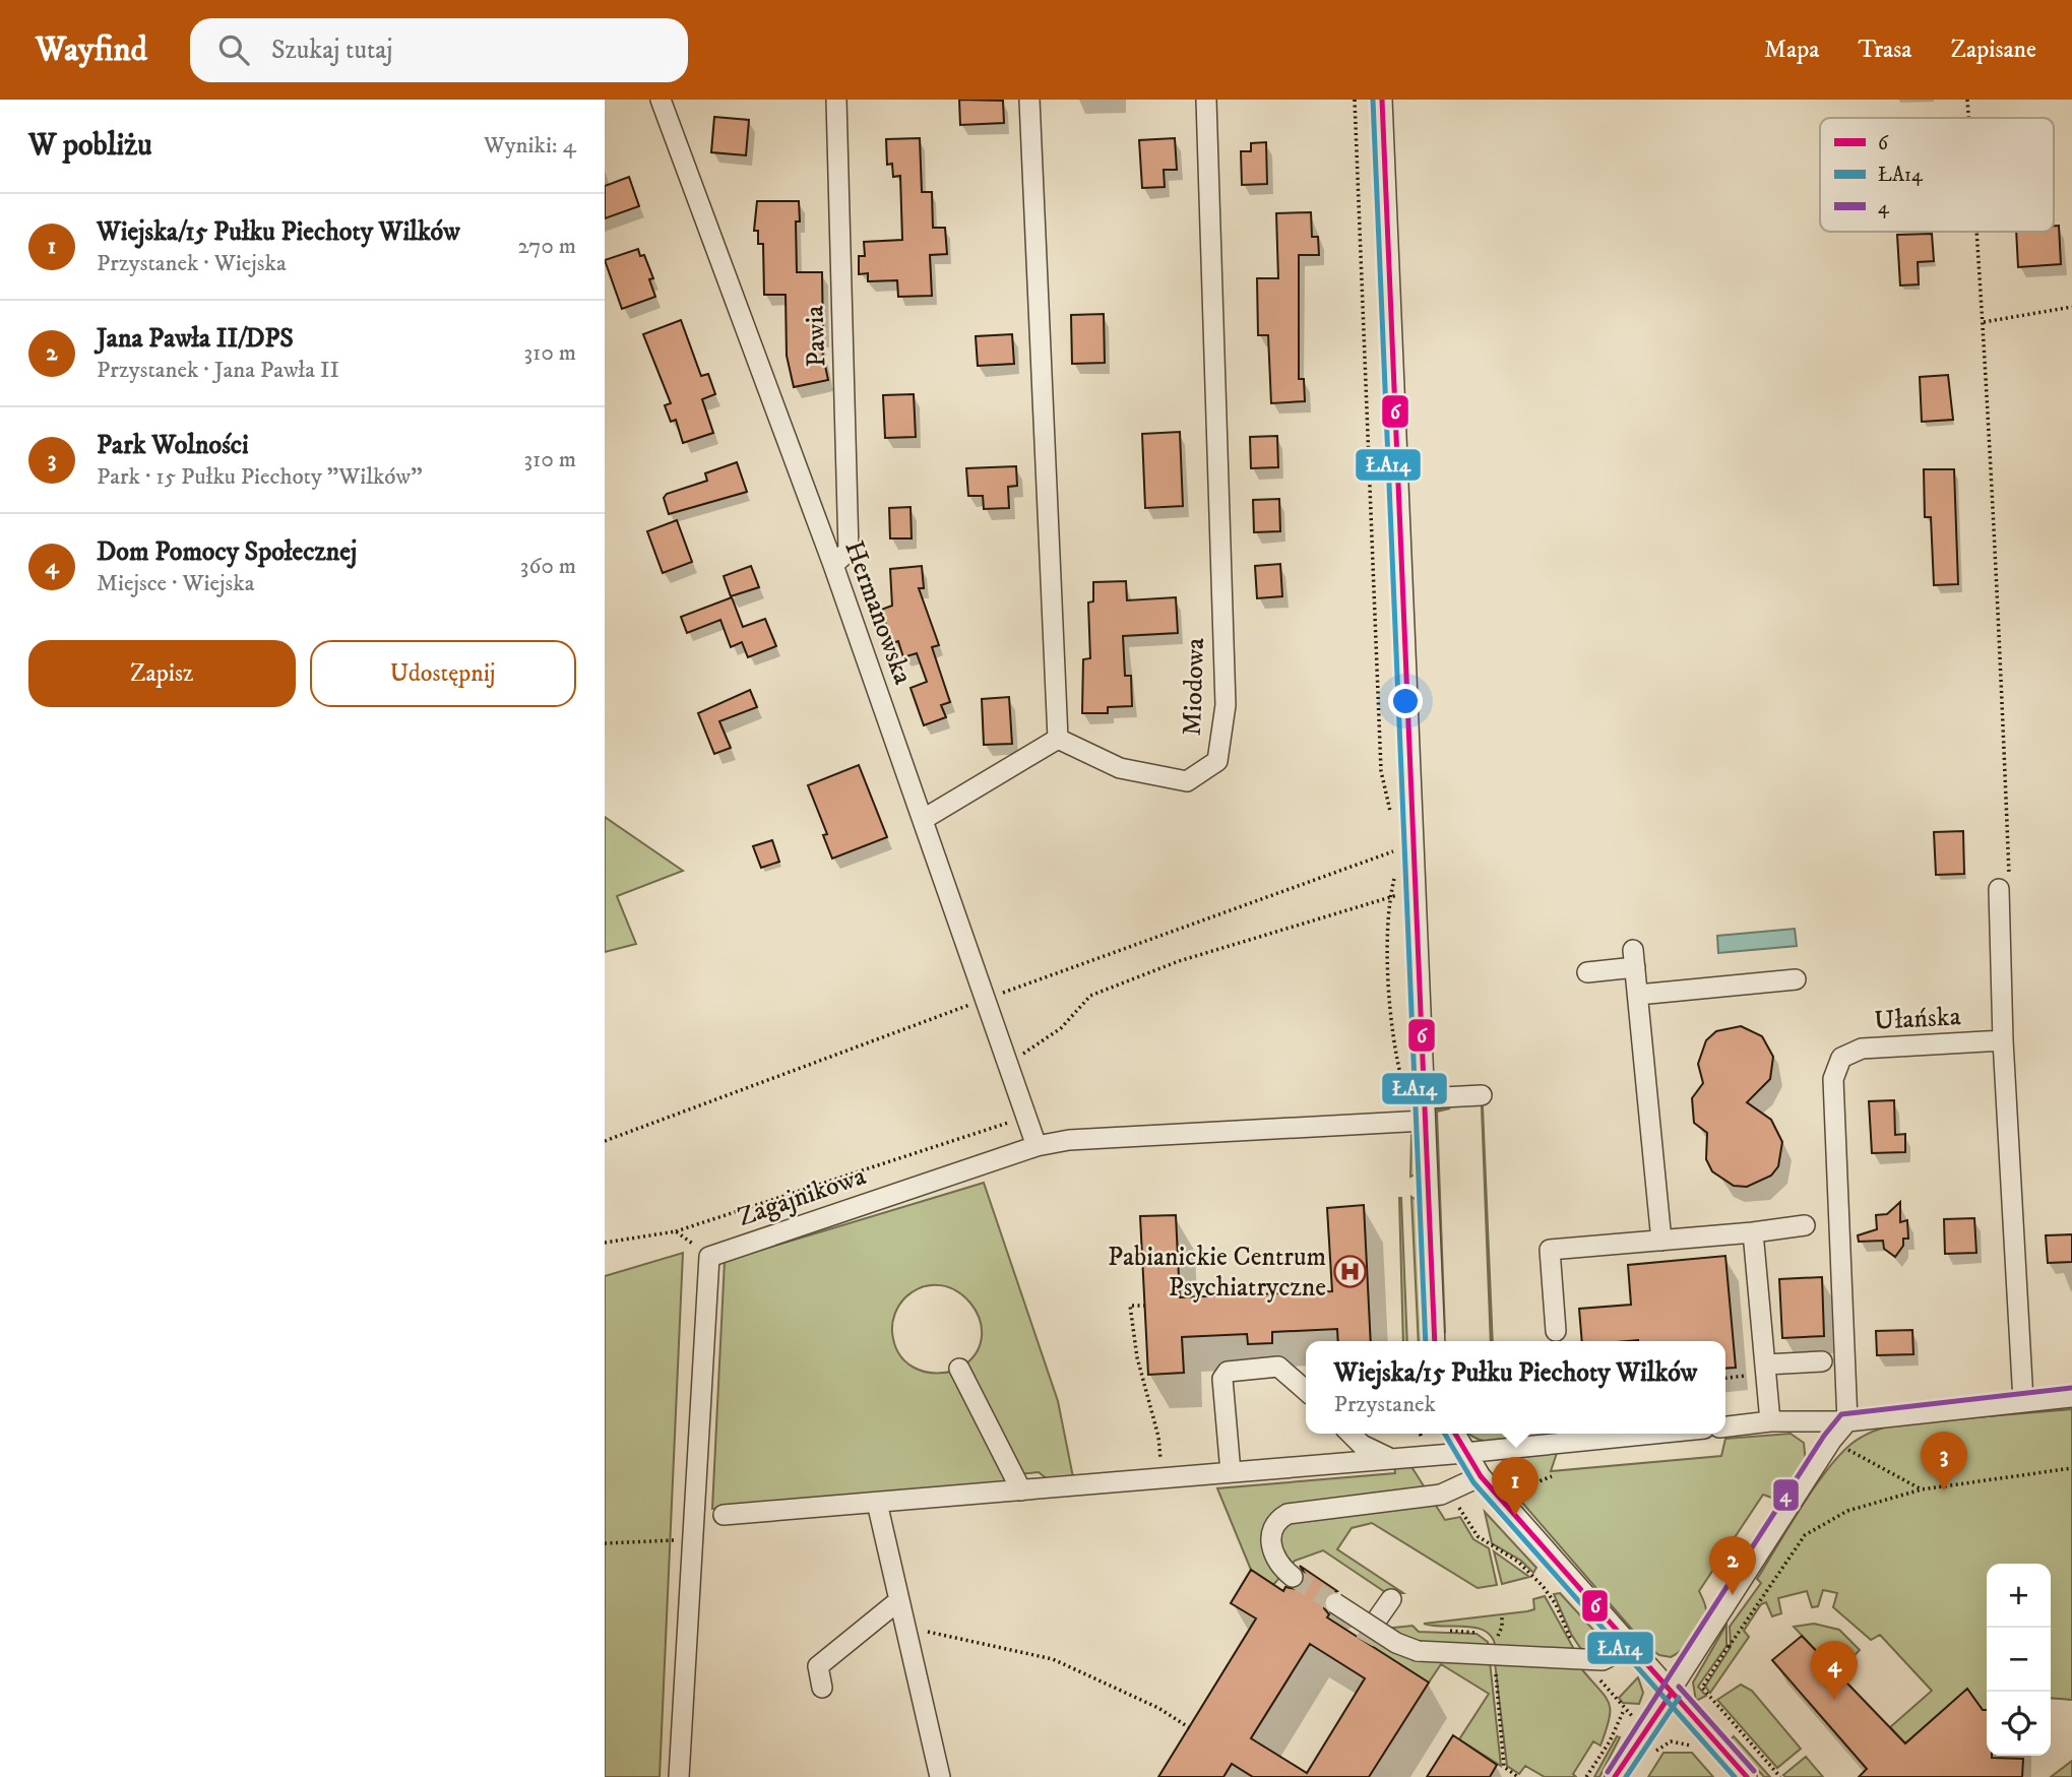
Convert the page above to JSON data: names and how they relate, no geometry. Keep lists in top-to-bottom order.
{
  "streets": {
    "street": [
      "Pawia",
      "Hermanowska",
      "Miodowa",
      "Ułańska",
      "Zagajnikowa"
    ]
  },
  "crossings": [
    ["Pawia", "Hermanowska"],
    ["Hermanowska", "Zagajnikowa"]
  ],
  "places": {
    "hospital": ["Pabianickie Centrum Psychiatryczne"]
  },
  "lines": ["transit line 6", "transit line ŁA14", "transit line 4"],
  "legend": ["6", "ŁA14", "4"],
  "page": {
    "header": "Wayfind",
    "search": "Szukaj tutaj",
    "nav": ["Mapa", "Trasa", "Zapisane"],
    "heading": ["W pobliżu", "Wyniki: 4"],
    "list": [
      {
        "mark": "1",
        "name": "Wiejska/15 Pułku Piechoty Wilków",
        "note": "Przystanek · Wiejska",
        "value": "270 m"
      },
      {
        "mark": "2",
        "name": "Jana Pawła II/DPS",
        "note": "Przystanek · Jana Pawła II",
        "value": "310 m"
      },
      {
        "mark": "3",
        "name": "Park Wolności",
        "note": "Park · 15 Pułku Piechoty \"Wilków\"",
        "value": "310 m"
      },
      {
        "mark": "4",
        "name": "Dom Pomocy Społecznej",
        "note": "Miejsce · Wiejska",
        "value": "360 m"
      }
    ],
    "buttons": ["Zapisz", "Udostępnij"],
    "popup": ["Wiejska/15 Pułku Piechoty Wilków", "Przystanek"],
    "pins": [
      "3",
      "1",
      "2",
      "4"
    ],
    "map_buttons": ["+", "−"]
  }
}
